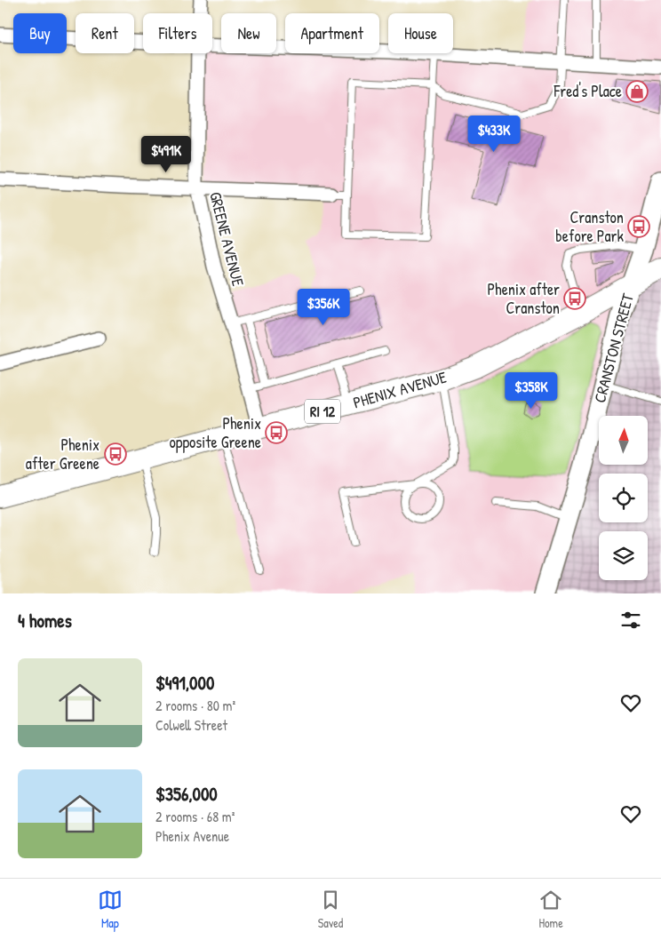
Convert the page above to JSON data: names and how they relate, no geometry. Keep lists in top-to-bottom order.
{
  "streets": {
    "main road": ["CRANSTON STREET", "PHENIX AVENUE", "RI 12"],
    "street": ["GREENE AVENUE"]
  },
  "crossings": [
    ["GREENE AVENUE", "PHENIX AVENUE"],
    ["CRANSTON STREET", "PHENIX AVENUE"],
    ["CRANSTON STREET", "RI 12"],
    ["PHENIX AVENUE", "RI 12"]
  ],
  "places": {
    "shop": ["Fred's Place"],
    "bus stop": [
      "Cranston before Park",
      "Phenix after Cranston",
      "Phenix opposite Greene",
      "Phenix after Greene"
    ]
  },
  "north": "top",
  "page": {
    "chip": [
      "Buy",
      "Rent",
      "Filters",
      "New",
      "Apartment",
      "House"
    ],
    "price": [
      "$433K",
      "$491K",
      "$356K",
      "$358K"
    ],
    "heading": "4 homes",
    "list": [
      {
        "name": "$491,000",
        "note": "2 rooms · 80 m² · Colwell Street"
      },
      {
        "name": "$356,000",
        "note": "2 rooms · 68 m² · Phenix Avenue"
      }
    ],
    "tabs": ["Map", "Saved", "Home"]
  }
}
